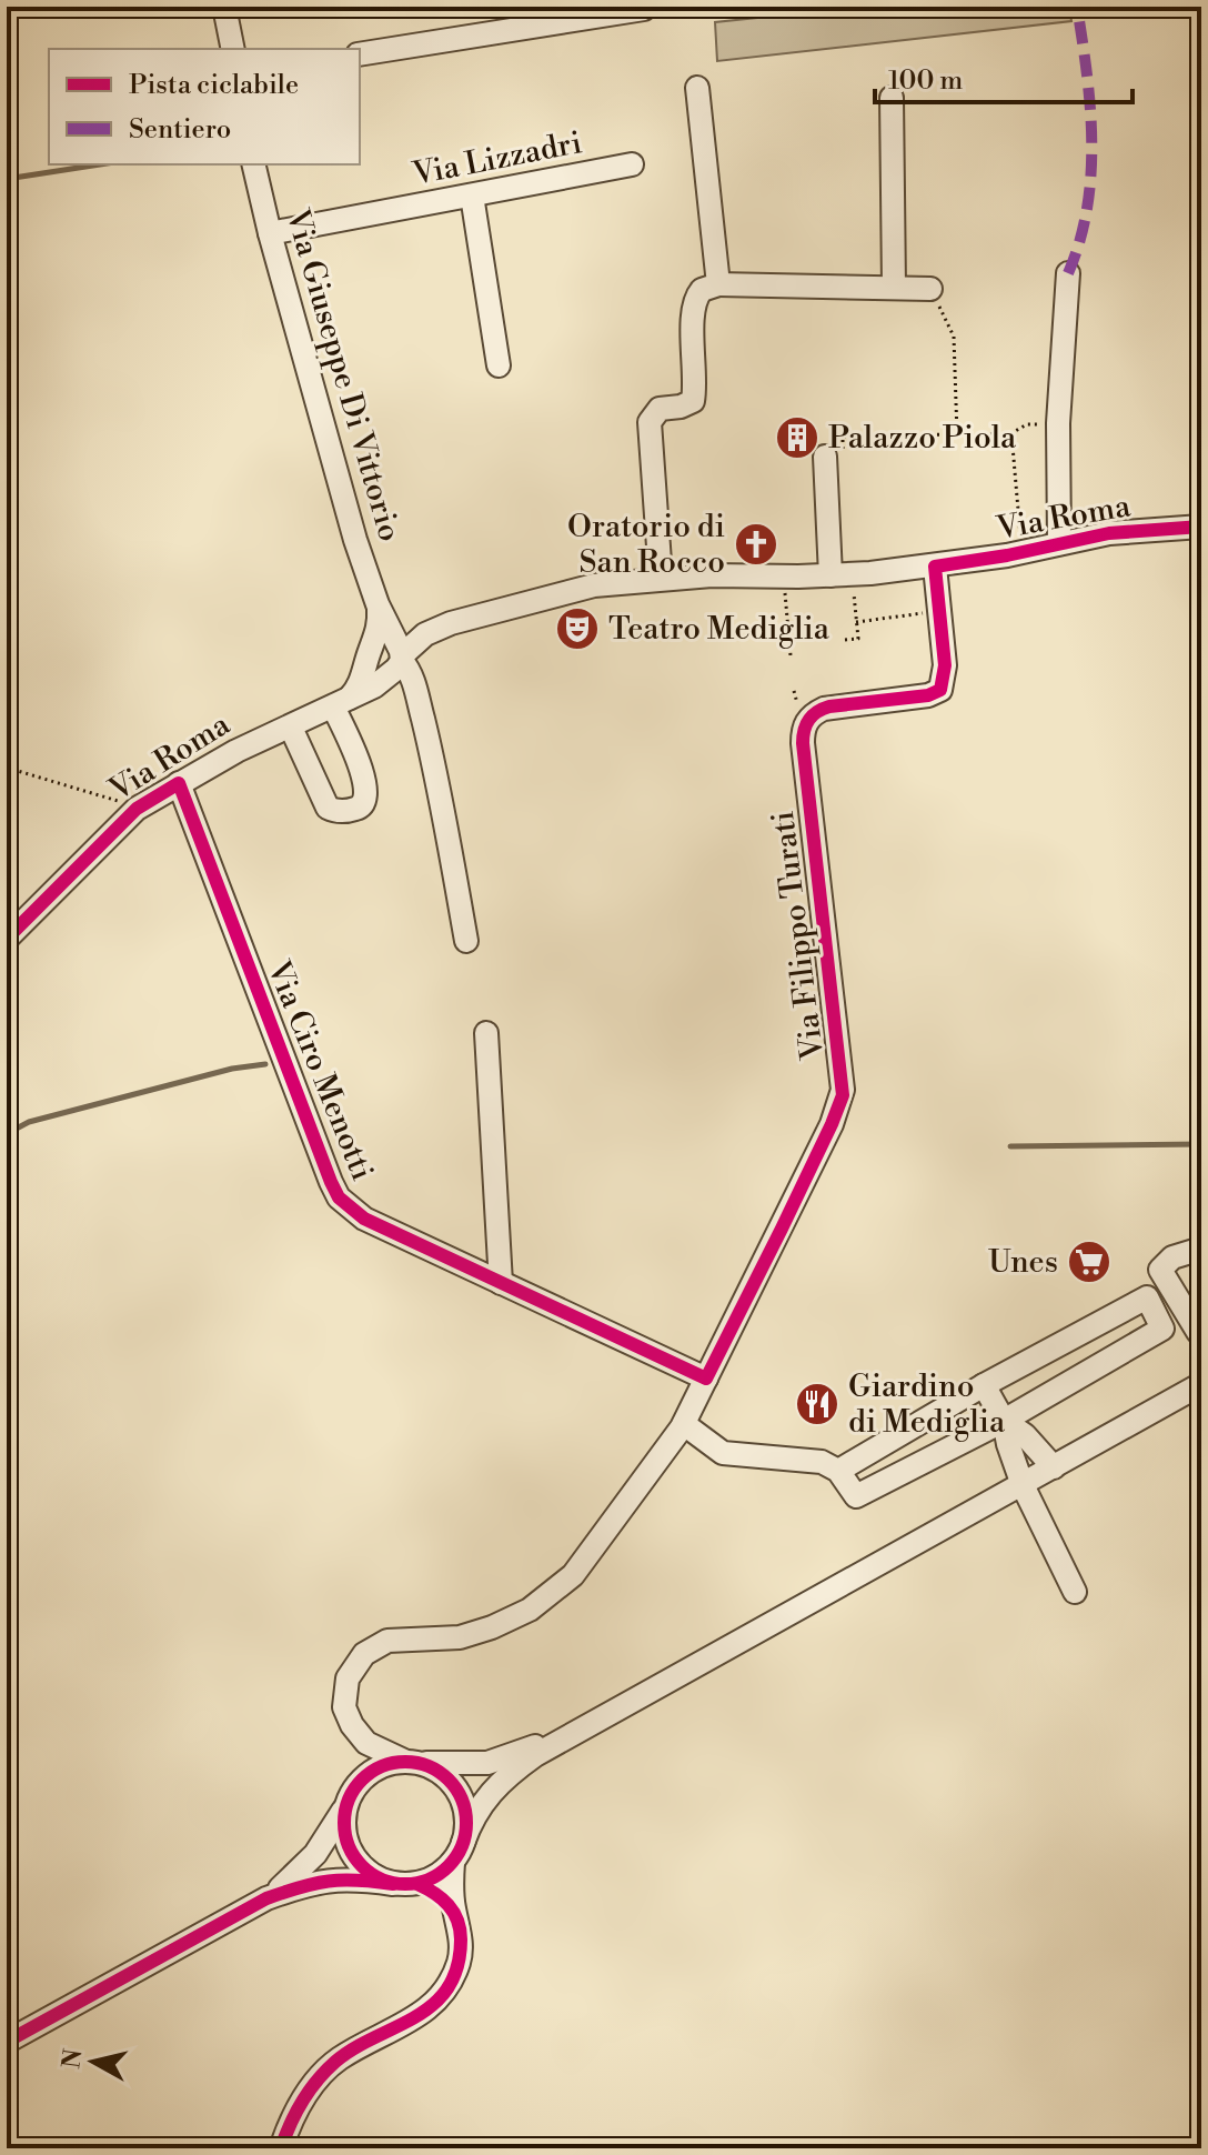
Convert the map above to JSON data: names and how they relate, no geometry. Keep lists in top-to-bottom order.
{
  "streets": {
    "street": [
      "Via Lizzadri",
      "Via Giuseppe Di Vittorio",
      "Via Roma",
      "Via Filippo Turati",
      "Via Ciro Menotti"
    ]
  },
  "crossings": [
    ["Via Lizzadri", "Via Giuseppe Di Vittorio"],
    ["Via Giuseppe Di Vittorio", "Via Roma"],
    ["Via Roma", "Via Filippo Turati"],
    ["Via Roma", "Via Ciro Menotti"],
    ["Via Filippo Turati", "Via Ciro Menotti"]
  ],
  "places": {
    "building": ["Palazzo Piola"],
    "church": ["Oratorio di San Rocco"],
    "theatre": ["Teatro Mediglia"],
    "supermarket": ["Unes"],
    "restaurant": ["Giardino di Mediglia"]
  },
  "legend": ["Pista ciclabile", "Sentiero"],
  "scale_bar": "100 m",
  "north": "left"
}
